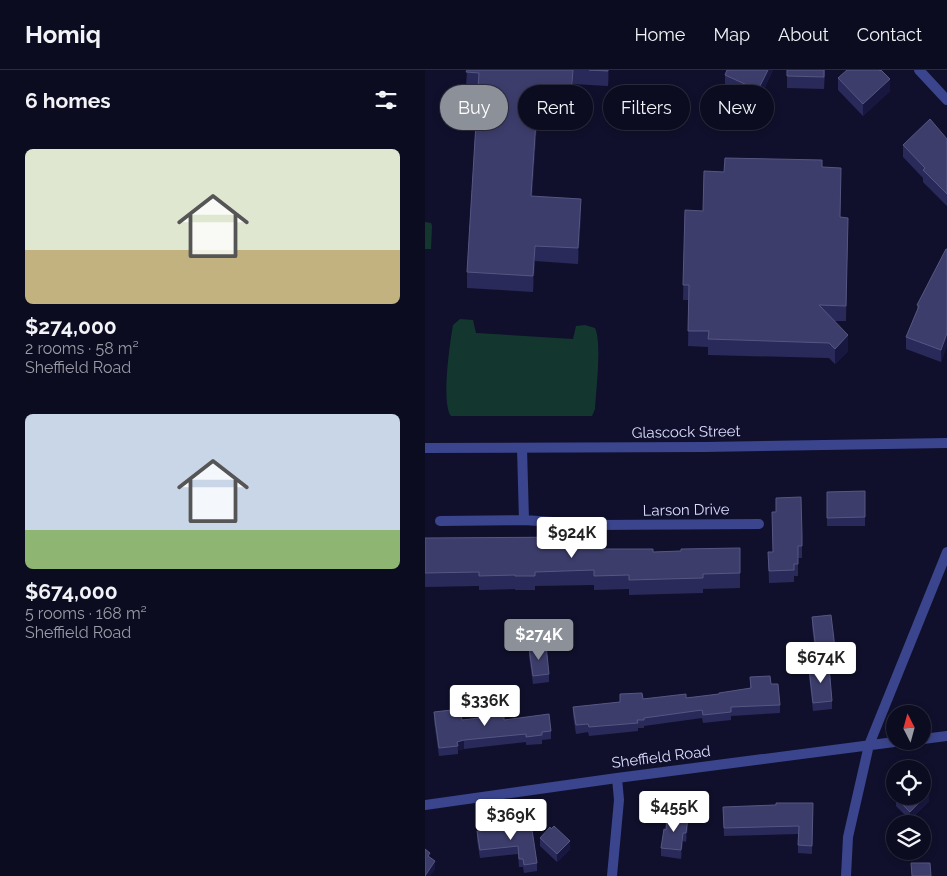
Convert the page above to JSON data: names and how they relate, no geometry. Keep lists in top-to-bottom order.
{
  "streets": {
    "street": ["Glascock Street", "Larson Drive", "Sheffield Road"]
  },
  "north": "top",
  "page": {
    "header": "Homiq",
    "nav": [
      "Home",
      "Map",
      "About",
      "Contact"
    ],
    "heading": "6 homes",
    "chip": [
      "Buy",
      "Rent",
      "Filters",
      "New"
    ],
    "list": [
      {
        "name": "$274,000",
        "note": "2 rooms · 58 m² · Sheffield Road"
      },
      {
        "name": "$674,000",
        "note": "5 rooms · 168 m² · Sheffield Road"
      }
    ],
    "price": [
      "$924K",
      "$274K",
      "$674K",
      "$336K",
      "$455K",
      "$369K"
    ]
  }
}
